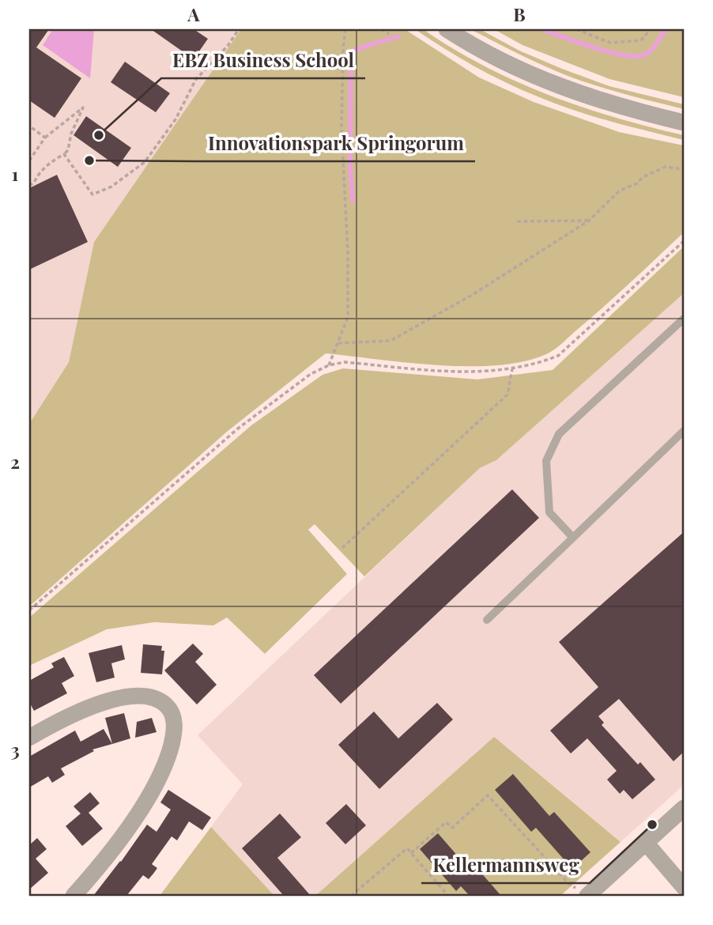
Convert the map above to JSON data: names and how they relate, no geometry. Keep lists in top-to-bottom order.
{
  "places": ["EBZ Business School", "Innovationspark Springorum", "Kellermannsweg"],
  "grid": {
    "columns": ["A", "B"],
    "rows": ["1", "2", "3"]
  }
}
